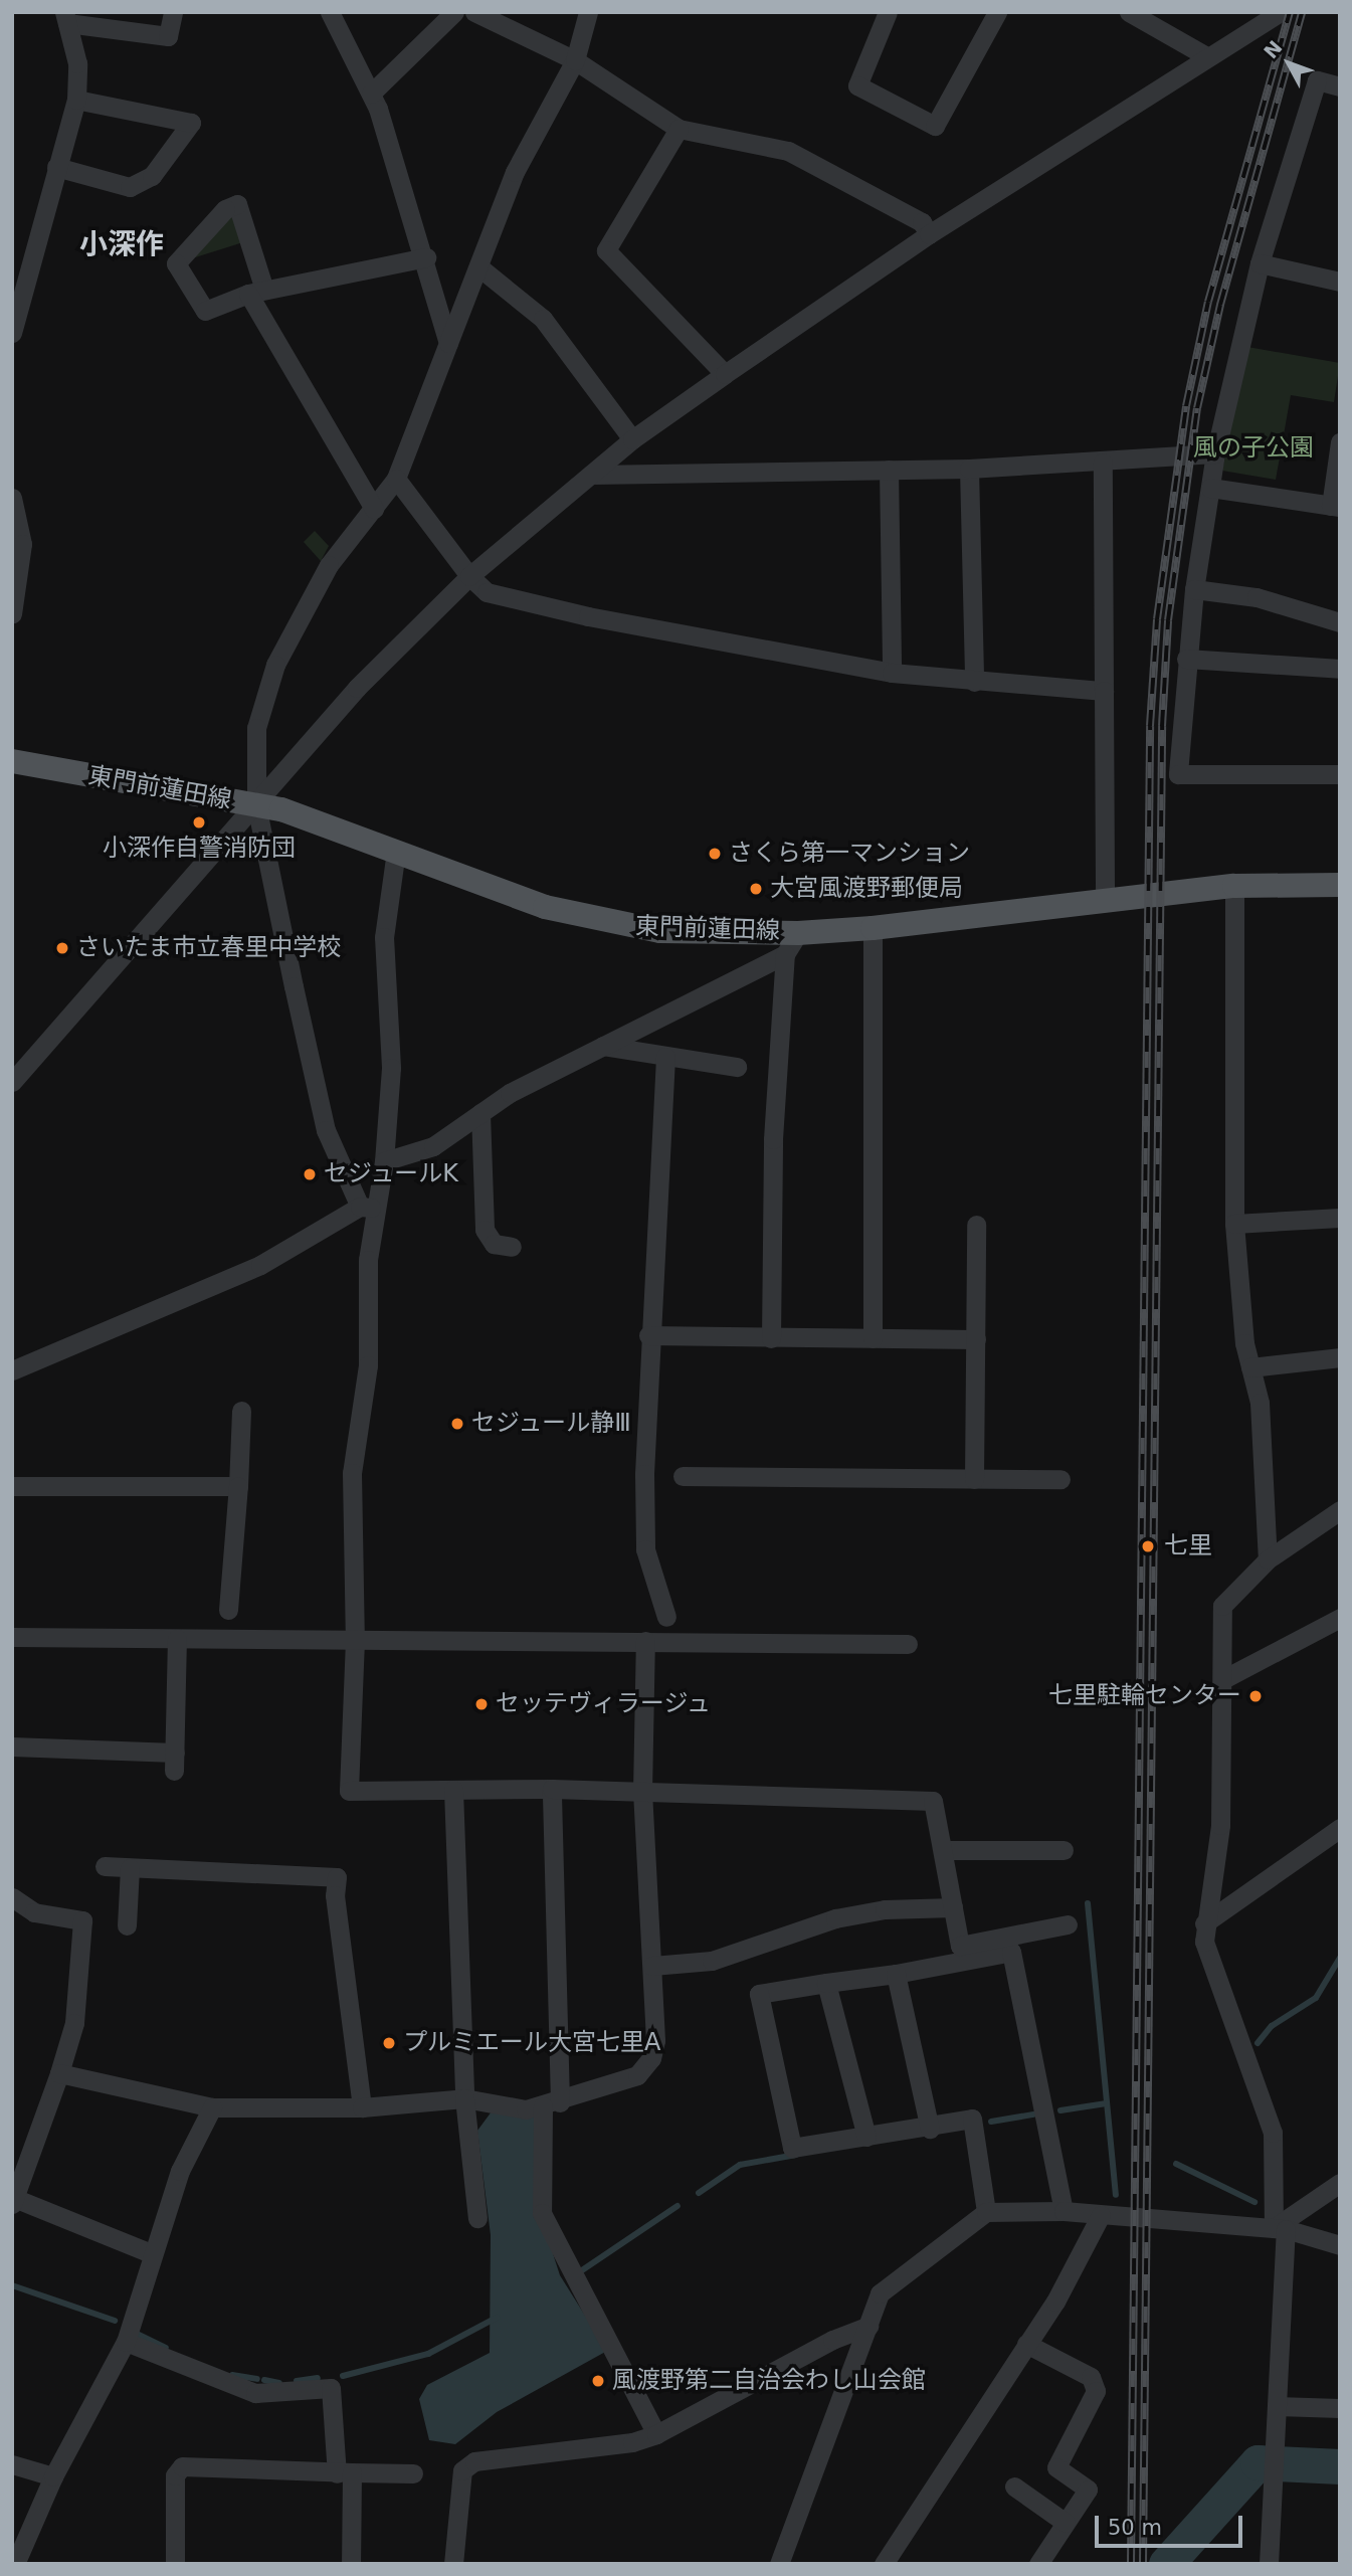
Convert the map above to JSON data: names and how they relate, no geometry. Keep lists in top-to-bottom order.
{
  "streets": {
    "main road": ["東門前蓮田線"]
  },
  "districts": ["小深作"],
  "parks": ["風の子公園"],
  "places": [
    "小深作自警消防団",
    "さくら第一マンション",
    "大宮風渡野郵便局",
    "さいたま市立春里中学校",
    "セジュールK",
    "セジュール静Ⅲ",
    "七里",
    "七里駐輪センター",
    "セッテヴィラージュ",
    "プルミエール大宮七里A",
    "風渡野第二自治会わし山会館"
  ],
  "scale_bar": "50 m",
  "north": "top left"
}
